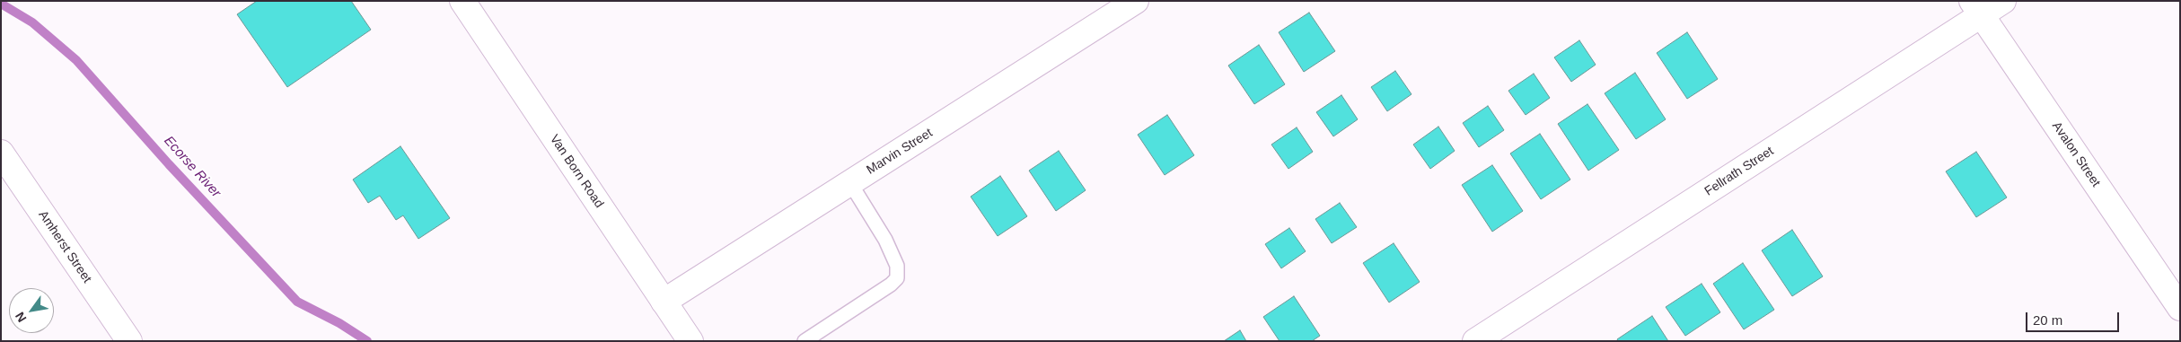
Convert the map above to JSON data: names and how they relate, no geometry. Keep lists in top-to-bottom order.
{
  "streets": {
    "street": [
      "Marvin Street",
      "Avalon Street",
      "Van Born Road",
      "Fellrath Street",
      "Amherst Street"
    ]
  },
  "crossings": [
    ["Marvin Street", "Van Born Road"],
    ["Avalon Street", "Fellrath Street"]
  ],
  "water": ["Ecorse River"],
  "scale_bar": "20 m",
  "north": "bottom left"
}
